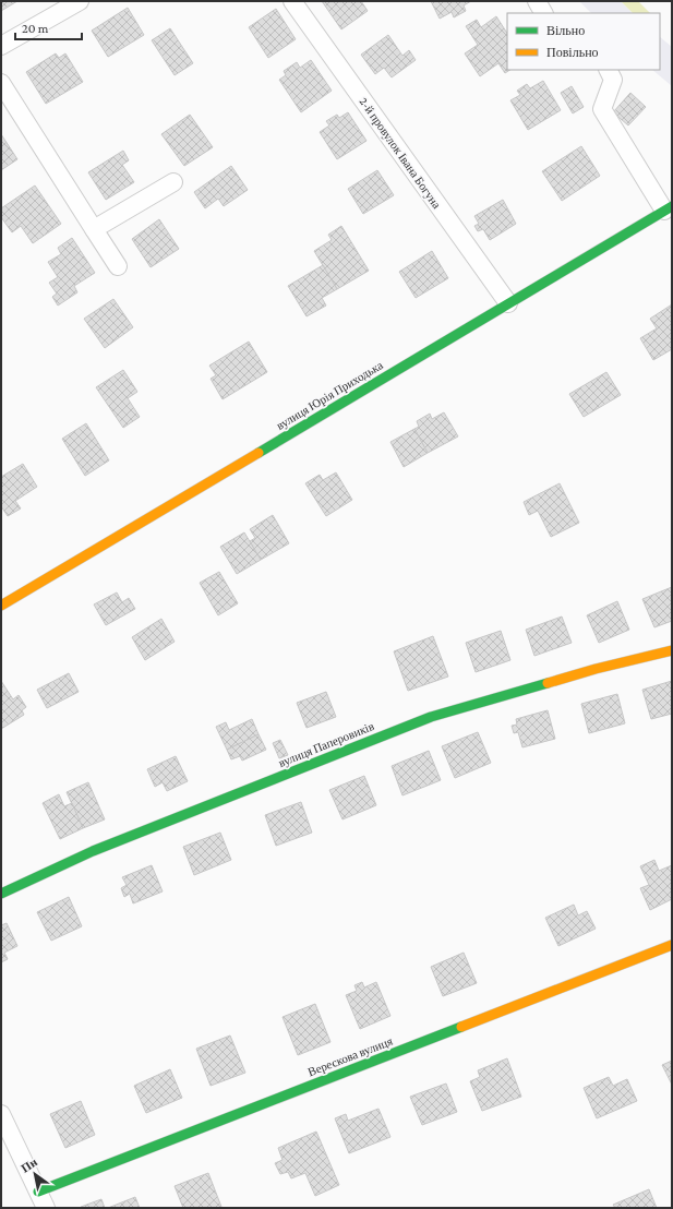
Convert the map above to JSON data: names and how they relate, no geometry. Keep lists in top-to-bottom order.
{
  "streets": {
    "street": [
      "2-й провулок Івана Богуна",
      "вулиця Юрія Приходька",
      "вулиця Паперовиків",
      "Верескова вулиця"
    ]
  },
  "crossings": [
    ["2-й провулок Івана Богуна", "вулиця Юрія Приходька"]
  ],
  "legend": ["Вільно", "Повільно"],
  "scale_bar": "20 m",
  "north": "top left"
}
